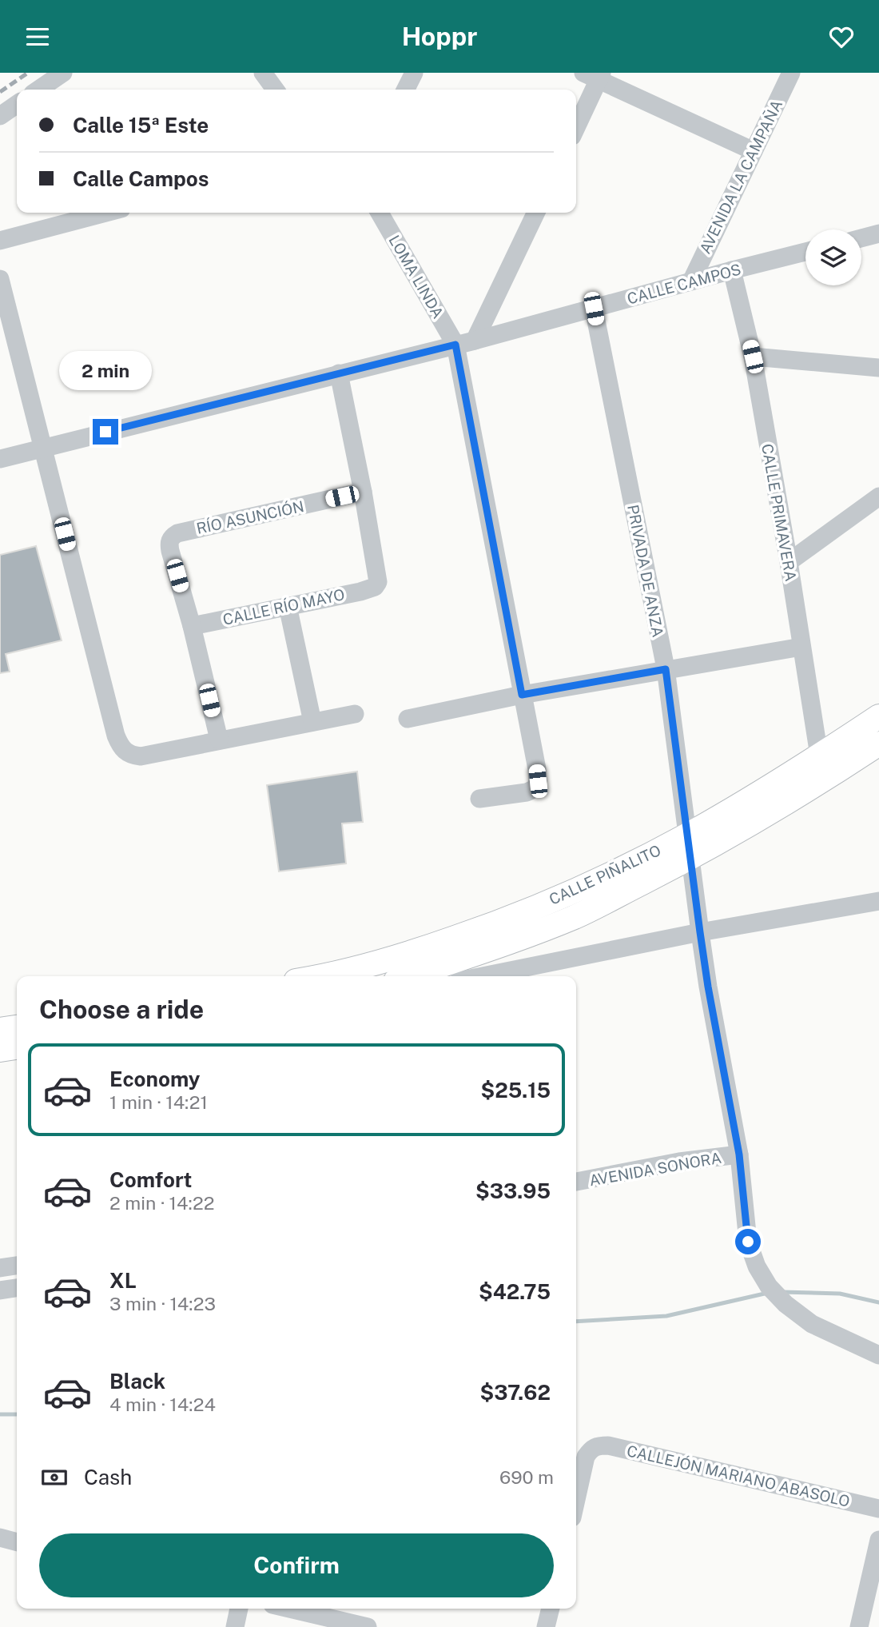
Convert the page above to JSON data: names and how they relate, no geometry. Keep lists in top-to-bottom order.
{
  "streets": {
    "main road": ["CALLE PIÑALITO"],
    "street": [
      "AVENIDA LA CAMPAÑA",
      "LOMA LINDA",
      "CALLE CAMPOS",
      "CALLE PRIMAVERA",
      "RÍO ASUNCIÓN",
      "PRIVADA DE ANZA",
      "CALLE RÍO MAYO",
      "AVENIDA SONORA",
      "CALLEJÓN MARIANO ABASOLO"
    ]
  },
  "crossings": [
    ["AVENIDA LA CAMPAÑA", "CALLE CAMPOS"],
    ["LOMA LINDA", "CALLE CAMPOS"],
    ["CALLE CAMPOS", "CALLE PRIMAVERA"],
    ["CALLE CAMPOS", "PRIVADA DE ANZA"],
    ["CALLE PRIMAVERA", "CALLE PIÑALITO"],
    ["RÍO ASUNCIÓN", "CALLE RÍO MAYO"],
    ["PRIVADA DE ANZA", "CALLE PIÑALITO"],
    ["PRIVADA DE ANZA", "AVENIDA SONORA"]
  ],
  "page": {
    "header": "Hoppr",
    "banner": ["Calle 15ª Este", "Calle Campos"],
    "bubble": "2 min",
    "heading": "Choose a ride",
    "list": [
      {
        "name": "Economy",
        "note": "1 min · 14:21",
        "value": "$25.15"
      },
      {
        "name": "Comfort",
        "note": "2 min · 14:22",
        "value": "$33.95"
      },
      {
        "name": "XL",
        "note": "3 min · 14:23",
        "value": "$42.75"
      },
      {
        "name": "Black",
        "note": "4 min · 14:24",
        "value": "$37.62"
      }
    ],
    "pay": ["Cash", "690 m"],
    "buttons": "Confirm"
  }
}
